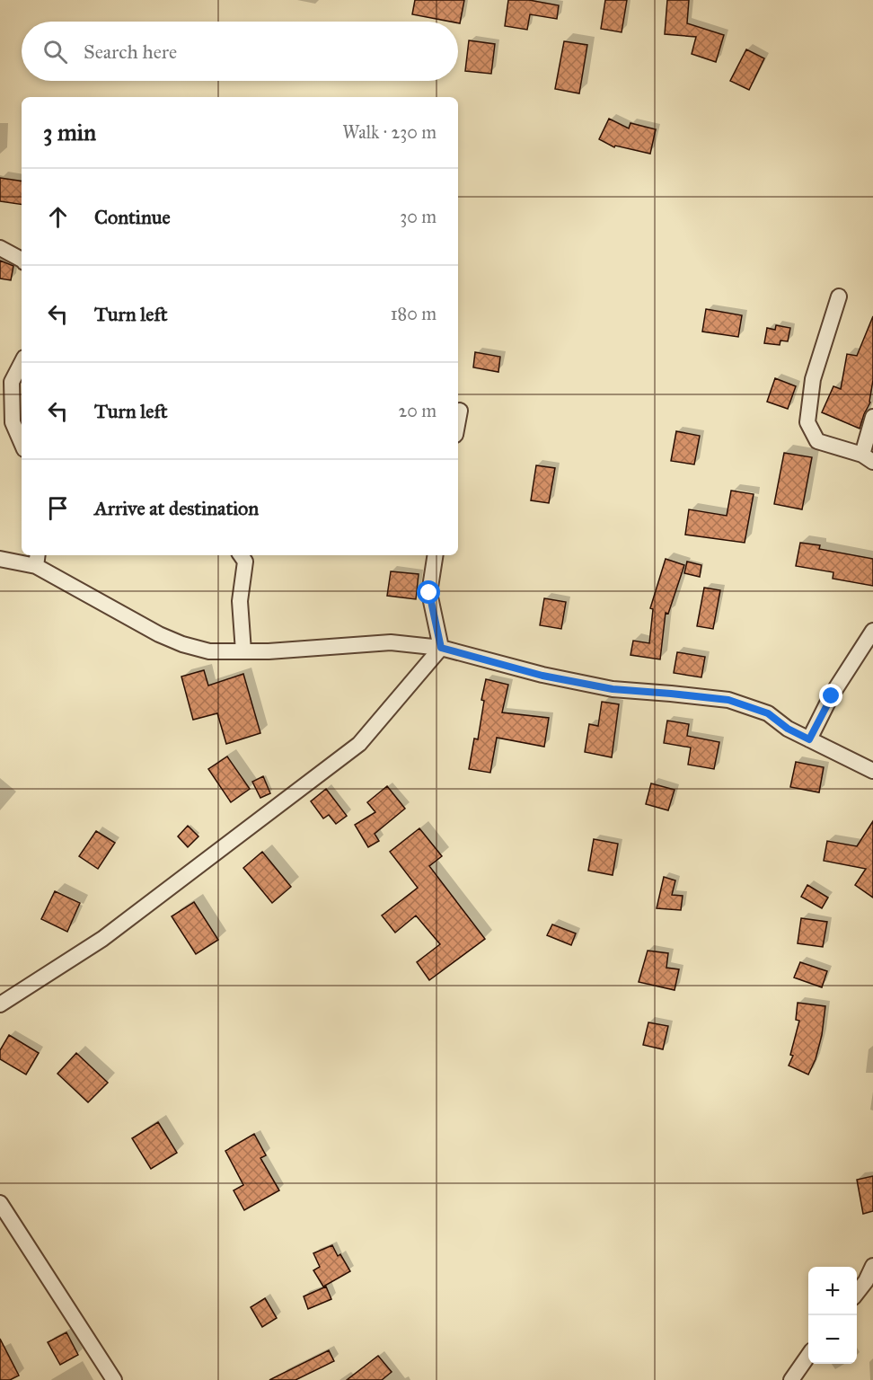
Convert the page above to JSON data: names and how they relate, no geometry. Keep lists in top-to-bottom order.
{
  "page": {
    "search": "Search here",
    "heading": ["3 min", "Walk · 230 m"],
    "list": [
      ["Continue", "30 m"],
      ["Turn left", "180 m"],
      ["Turn left", "20 m"],
      "Arrive at destination"
    ],
    "map_buttons": ["+", "−"]
  }
}
